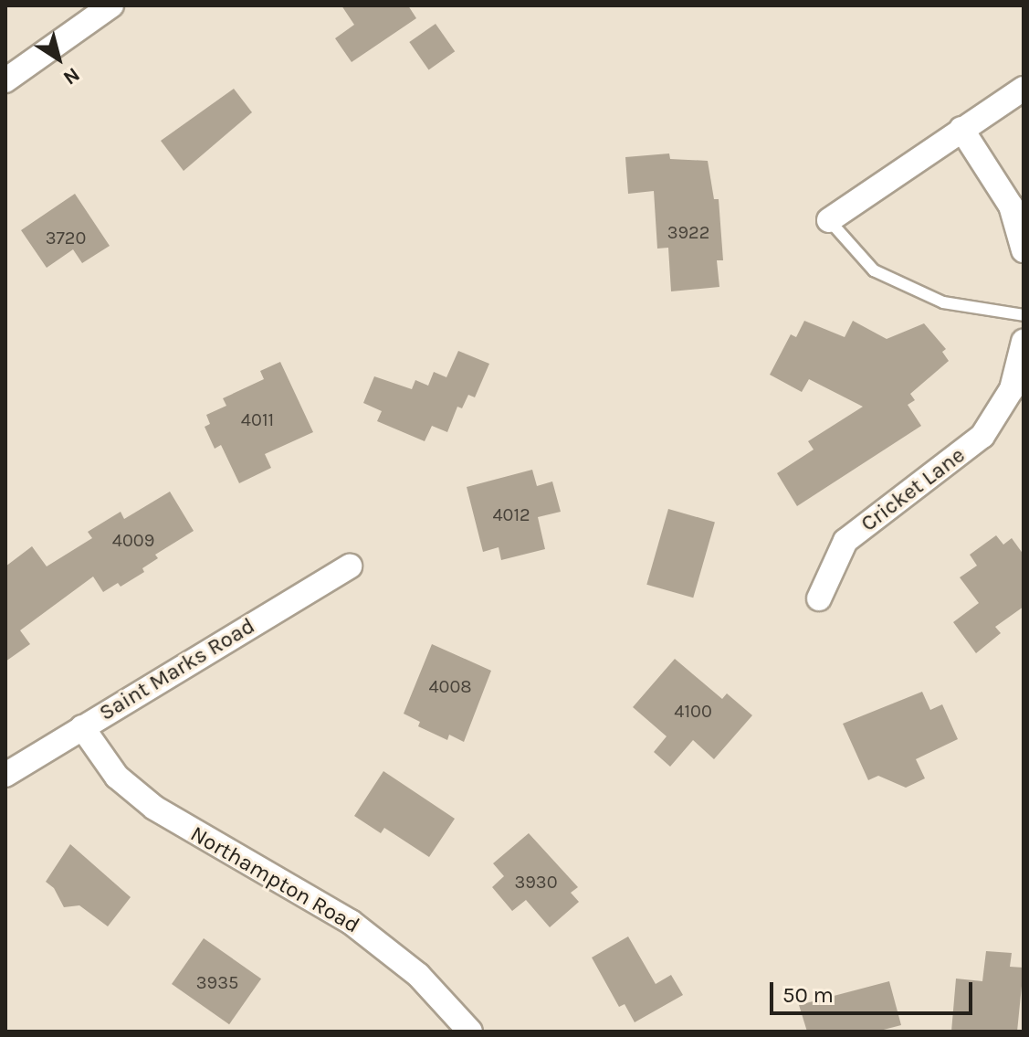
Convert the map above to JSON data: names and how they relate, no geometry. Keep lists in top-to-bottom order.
{
  "streets": {
    "street": ["Cricket Lane", "Saint Marks Road", "Northampton Road"]
  },
  "crossings": [
    ["Saint Marks Road", "Northampton Road"]
  ],
  "house_numbers": [
    "3922",
    "3720",
    "4011",
    "4012",
    "4009",
    "4008",
    "4100",
    "3930",
    "3935"
  ],
  "scale_bar": "50 m",
  "north": "bottom right"
}
